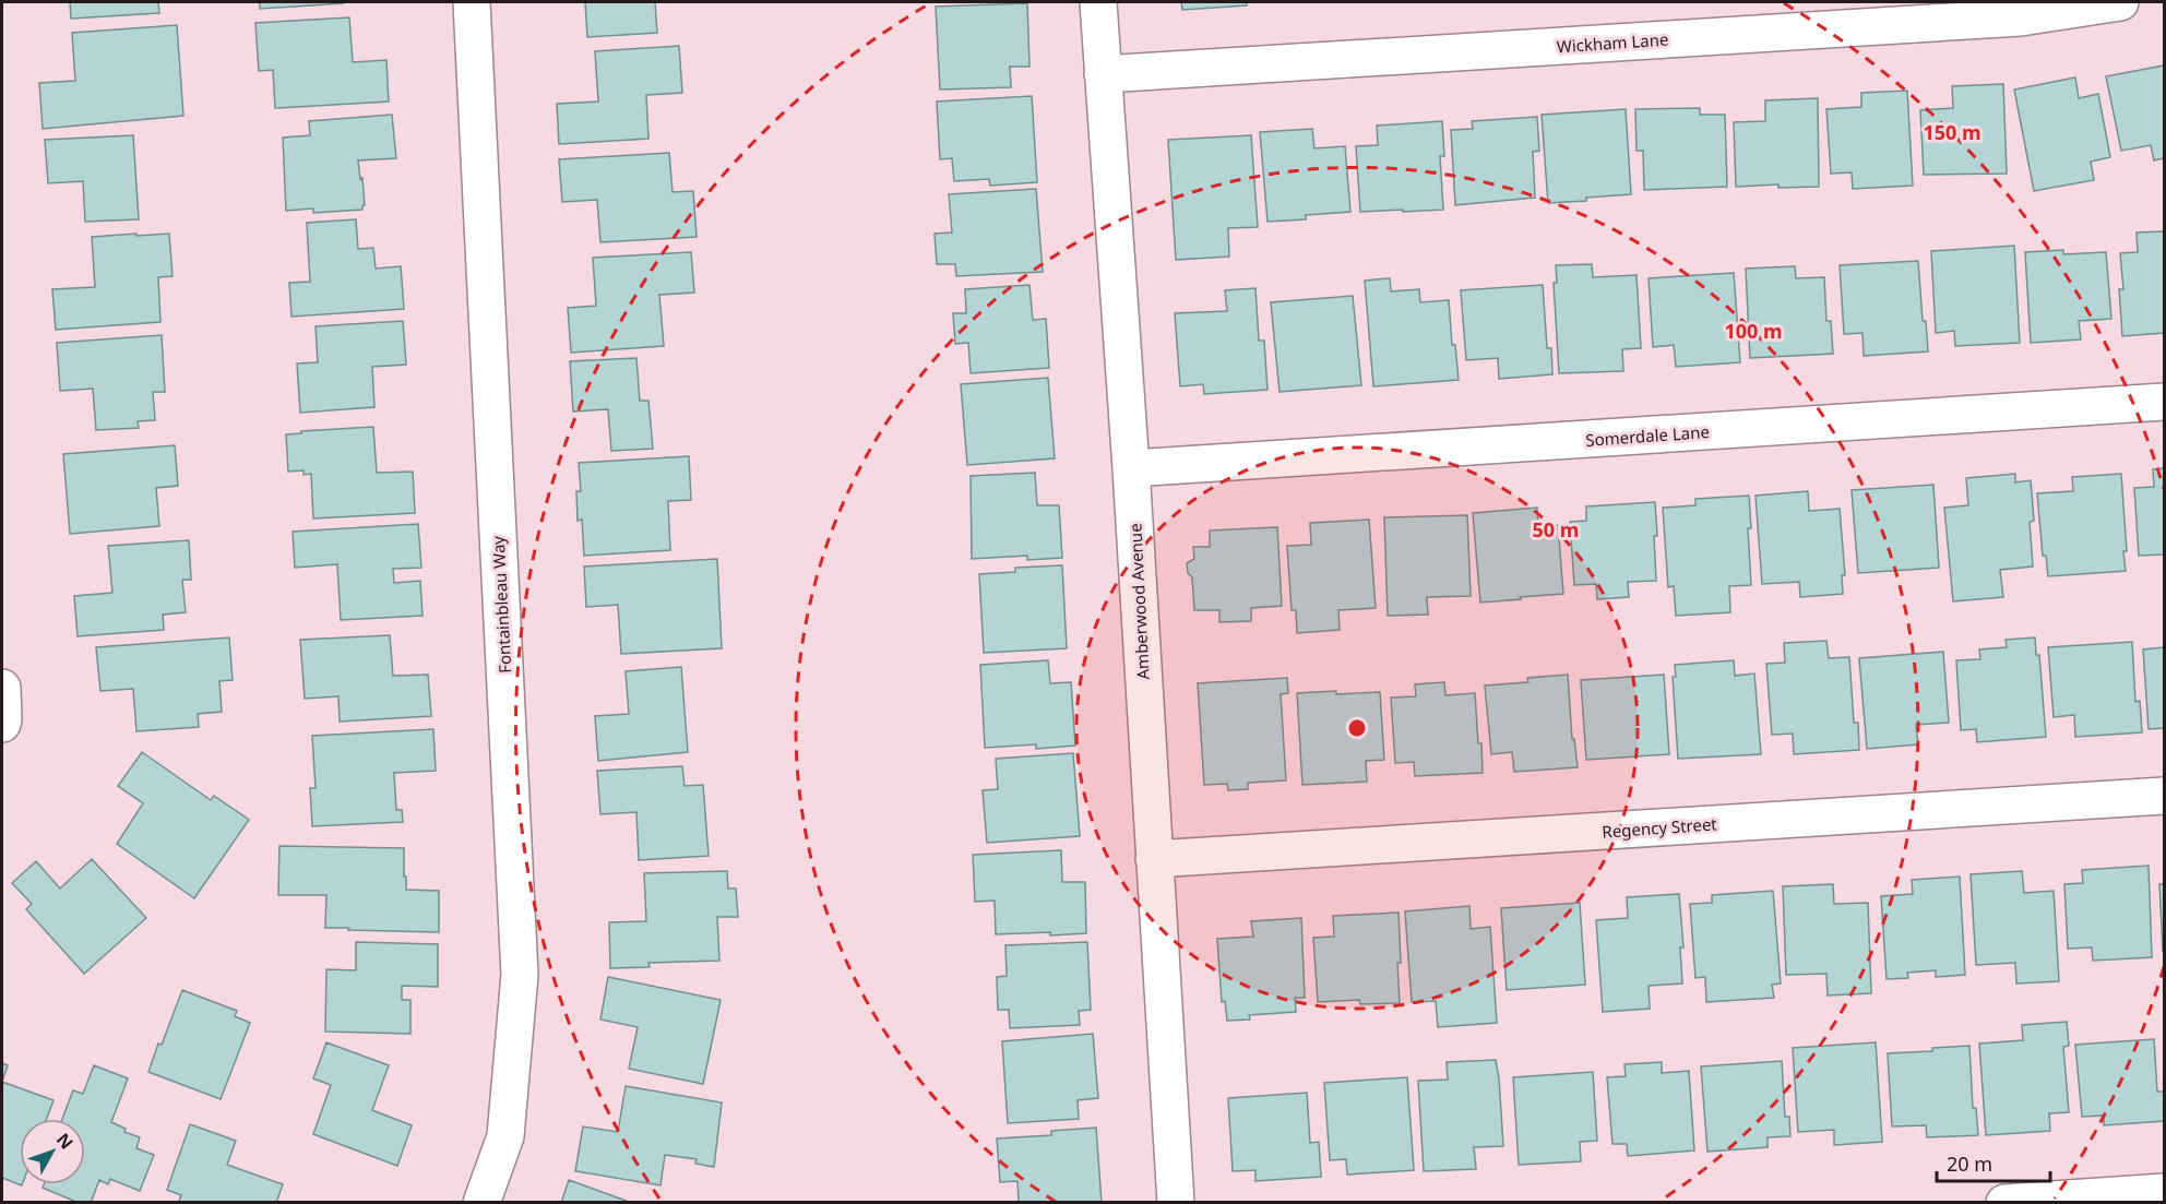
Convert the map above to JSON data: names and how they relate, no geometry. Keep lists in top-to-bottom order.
{
  "streets": {
    "street": [
      "Wickham Lane",
      "Somerdale Lane",
      "Amberwood Avenue",
      "Fontainbleau Way",
      "Regency Street"
    ]
  },
  "crossings": [
    ["Wickham Lane", "Amberwood Avenue"],
    ["Somerdale Lane", "Amberwood Avenue"],
    ["Amberwood Avenue", "Regency Street"]
  ],
  "scale_bar": "20 m",
  "north": "top right",
  "rings": ["150 m", "100 m", "50 m"]
}
